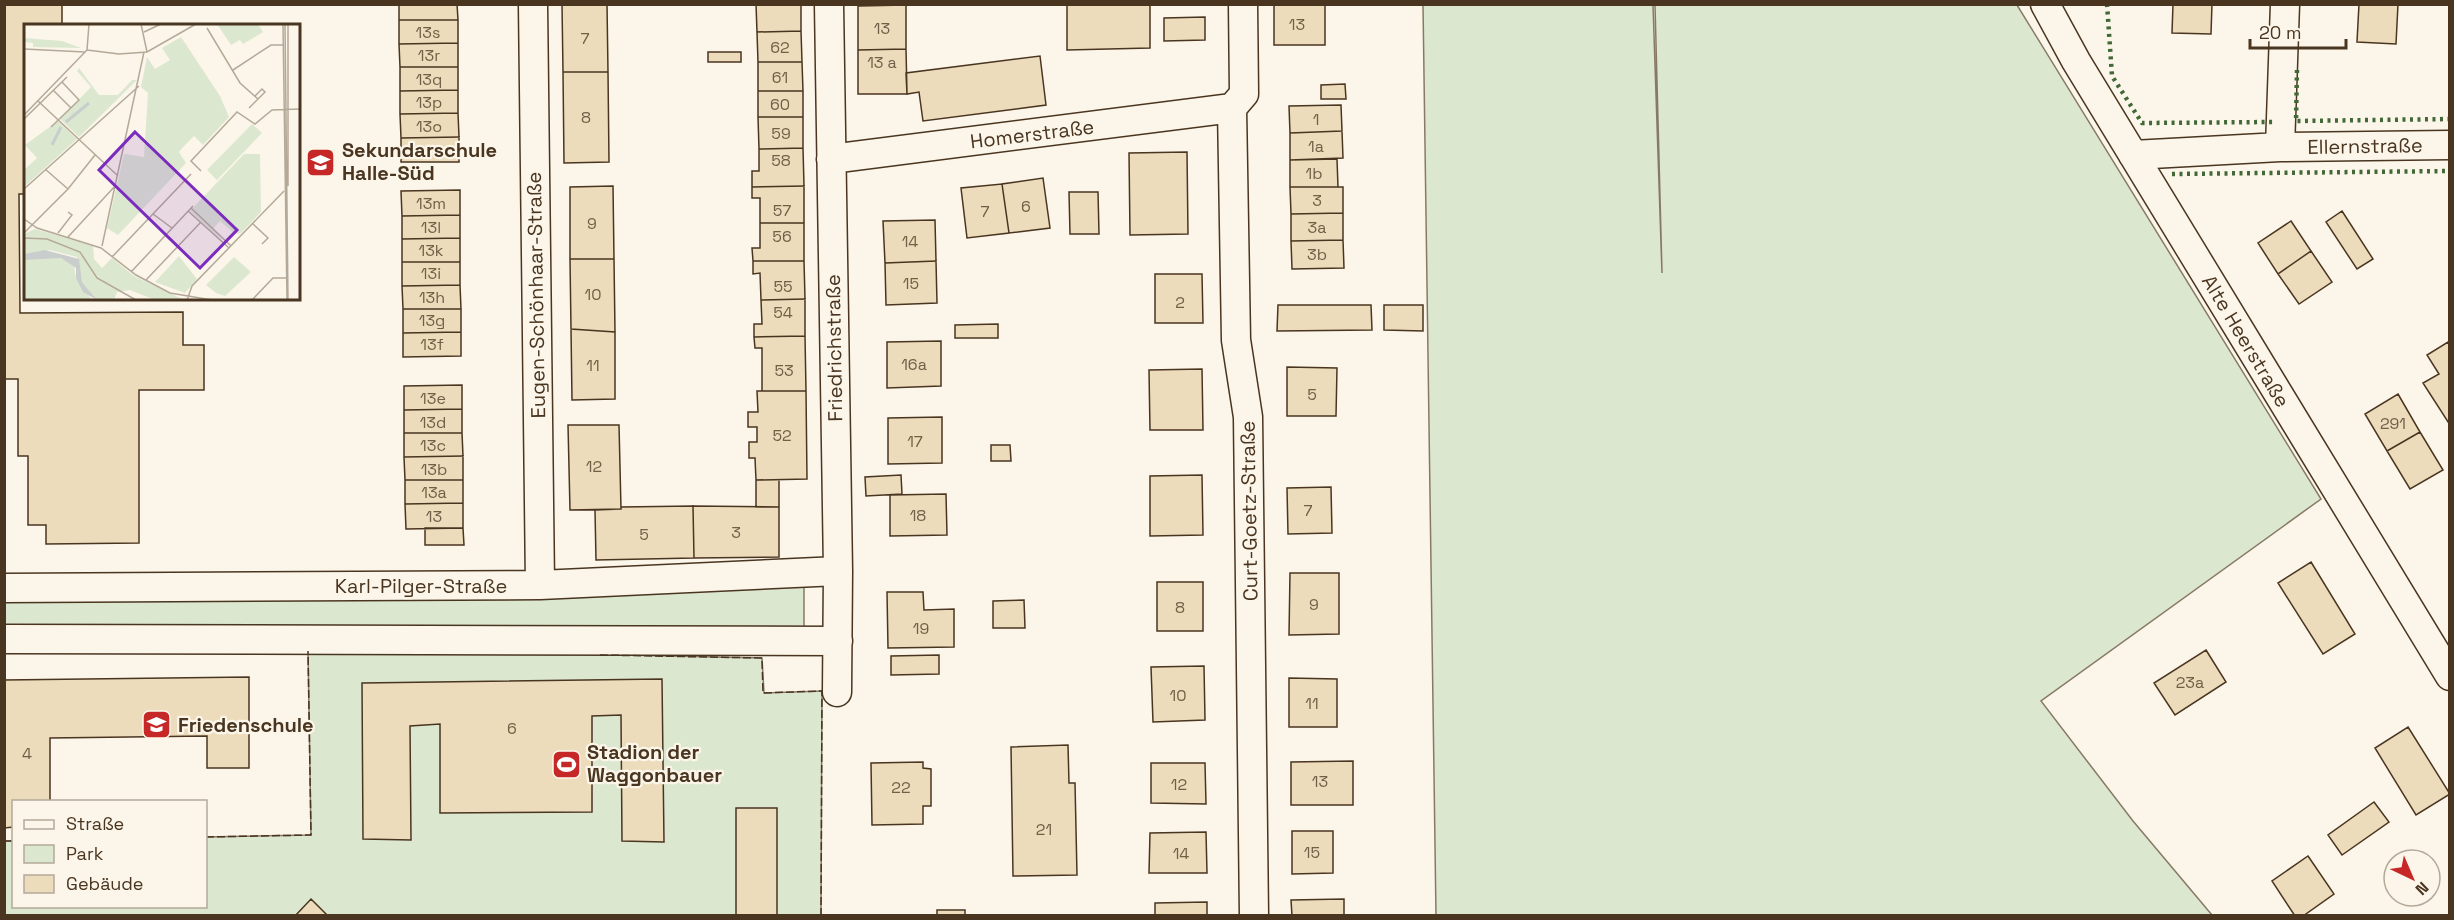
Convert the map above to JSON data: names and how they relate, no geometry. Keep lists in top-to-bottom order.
{
  "streets": {
    "street": [
      "Homerstraße",
      "Ellernstraße",
      "Eugen-Schönhaar-Straße",
      "Alte Heerstraße",
      "Friedrichstraße",
      "Curt-Goetz-Straße",
      "Karl-Pilger-Straße"
    ]
  },
  "crossings": [
    ["Homerstraße", "Friedrichstraße"],
    ["Homerstraße", "Curt-Goetz-Straße"],
    ["Ellernstraße", "Alte Heerstraße"],
    ["Eugen-Schönhaar-Straße", "Karl-Pilger-Straße"],
    ["Friedrichstraße", "Karl-Pilger-Straße"]
  ],
  "places": {
    "school or university": ["Sekundarschule Halle-Süd", "Friedenschule"],
    "sports": ["Stadion der Waggonbauer"]
  },
  "house_numbers": [
    "13",
    "13",
    "13s",
    "7",
    "62",
    "13r",
    "13 a",
    "61",
    "13q",
    "13p",
    "60",
    "8",
    "1",
    "13o",
    "59",
    "1a",
    "58",
    "1b",
    "3",
    "13m",
    "6",
    "57",
    "7",
    "9",
    "13l",
    "3a",
    "56",
    "14",
    "13k",
    "3b",
    "13i",
    "15",
    "55",
    "10",
    "13h",
    "2",
    "54",
    "13g",
    "13f",
    "16a",
    "11",
    "53",
    "5",
    "13e",
    "13d",
    "291",
    "52",
    "17",
    "13c",
    "12",
    "13b",
    "13a",
    "7",
    "18",
    "13",
    "3",
    "5",
    "9",
    "8",
    "19",
    "23a",
    "10",
    "11",
    "6",
    "4",
    "13",
    "12",
    "22",
    "21",
    "15",
    "14"
  ],
  "legend": ["Straße", "Park", "Gebäude"],
  "scale_bar": "20 m",
  "north": "bottom right"
}
